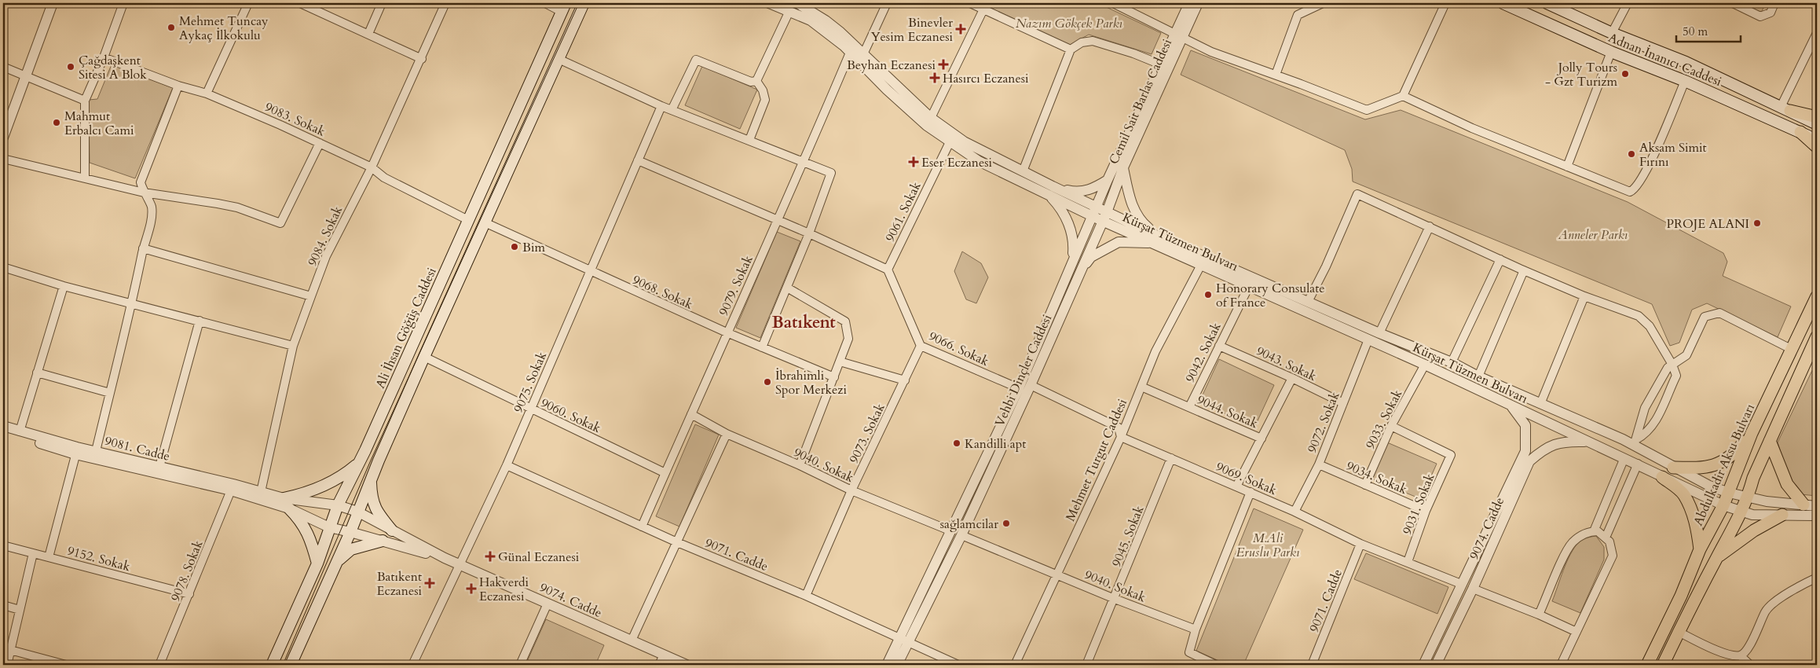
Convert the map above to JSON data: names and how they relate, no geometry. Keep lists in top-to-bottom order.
{
  "streets": {
    "main road": ["Adnan İnanıcı Caddesi", "Ali İhsan Göğüş Caddesi", "Abdulkadir Aksu Bulvarı"],
    "street": [
      "Cemil Sait Barlas Caddesi",
      "9083. Sokak",
      "9061. Sokak",
      "9084. Sokak",
      "Kürşat Tüzmen Bulvarı",
      "9079. Sokak",
      "9068. Sokak",
      "9066. Sokak",
      "9042. Sokak",
      "9043. Sokak",
      "Vehbi Dinçler Caddesi",
      "9075. Sokak",
      "9044. Sokak",
      "9060. Sokak",
      "9033. Sokak",
      "9072. Sokak",
      "9073. Sokak",
      "9081. Cadde",
      "Mehmet Turgut Caddesi",
      "9040. Sokak",
      "9034. Sokak",
      "9069. Sokak",
      "9031. Sokak",
      "9074. Cadde",
      "9045. Sokak",
      "9071. Cadde",
      "9152. Sokak",
      "9078. Sokak"
    ]
  },
  "crossings": [
    ["Cemil Sait Barlas Caddesi", "Kürşat Tüzmen Bulvarı"],
    ["Cemil Sait Barlas Caddesi", "9066. Sokak"],
    ["Cemil Sait Barlas Caddesi", "Vehbi Dinçler Caddesi"],
    ["Cemil Sait Barlas Caddesi", "9040. Sokak"],
    ["Cemil Sait Barlas Caddesi", "9071. Cadde"],
    ["9083. Sokak", "9084. Sokak"],
    ["9083. Sokak", "Ali İhsan Göğüş Caddesi"],
    ["9061. Sokak", "Kürşat Tüzmen Bulvarı"],
    ["9061. Sokak", "9066. Sokak"],
    ["9084. Sokak", "9081. Cadde"],
    ["Kürşat Tüzmen Bulvarı", "9079. Sokak"],
    ["Kürşat Tüzmen Bulvarı", "9042. Sokak"],
    ["Kürşat Tüzmen Bulvarı", "Vehbi Dinçler Caddesi"],
    ["Kürşat Tüzmen Bulvarı", "9033. Sokak"],
    ["Kürşat Tüzmen Bulvarı", "9072. Sokak"],
    ["Kürşat Tüzmen Bulvarı", "Mehmet Turgut Caddesi"],
    ["Kürşat Tüzmen Bulvarı", "Abdulkadir Aksu Bulvarı"],
    ["Kürşat Tüzmen Bulvarı", "9074. Cadde"],
    ["9079. Sokak", "9068. Sokak"],
    ["9079. Sokak", "9060. Sokak"],
    ["9079. Sokak", "9040. Sokak"],
    ["9079. Sokak", "9071. Cadde"],
    ["9068. Sokak", "9075. Sokak"],
    ["Ali İhsan Göğüş Caddesi", "9081. Cadde"],
    ["9066. Sokak", "9073. Sokak"],
    ["9042. Sokak", "9043. Sokak"],
    ["9042. Sokak", "9044. Sokak"],
    ["9043. Sokak", "9072. Sokak"],
    ["Vehbi Dinçler Caddesi", "9040. Sokak"],
    ["Vehbi Dinçler Caddesi", "9069. Sokak"],
    ["Vehbi Dinçler Caddesi", "9071. Cadde"],
    ["9075. Sokak", "9060. Sokak"],
    ["9075. Sokak", "9074. Cadde"],
    ["9075. Sokak", "9071. Cadde"],
    ["9044. Sokak", "Mehmet Turgut Caddesi"],
    ["9033. Sokak", "9034. Sokak"],
    ["9033. Sokak", "9031. Sokak"],
    ["9072. Sokak", "9034. Sokak"],
    ["9072. Sokak", "9069. Sokak"],
    ["9073. Sokak", "9040. Sokak"],
    ["9073. Sokak", "9071. Cadde"],
    ["9081. Cadde", "9074. Cadde"],
    ["9081. Cadde", "9078. Sokak"],
    ["Mehmet Turgut Caddesi", "9040. Sokak"],
    ["Mehmet Turgut Caddesi", "9069. Sokak"],
    ["9040. Sokak", "9045. Sokak"],
    ["9034. Sokak", "9031. Sokak"],
    ["9069. Sokak", "9031. Sokak"],
    ["9069. Sokak", "9074. Cadde"],
    ["9069. Sokak", "9045. Sokak"],
    ["9069. Sokak", "9071. Cadde"],
    ["9152. Sokak", "9078. Sokak"]
  ],
  "districts": ["Batıkent"],
  "parks": ["Nazım Gökçek Parkı", "Anneler Parkı", "M.Ali Eruslu Parkı"],
  "places": {
    "other": [
      "Mehmet Tuncay Aykaç İlkokulu",
      "Çağdaşkent Sitesi A Blok",
      "Jolly Tours - Gzt Turizm",
      "Mahmut Erbalcı Cami",
      "Aksam Simit Fırını",
      "PROJE ALANI",
      "Bim",
      "Honorary Consulate of France",
      "İbrahimli Spor Merkezi",
      "Kandilli apt",
      "sağlamcilar"
    ],
    "health": [
      "Binevler Yesim Eczanesi",
      "Beyhan Eczanesi",
      "Hasırcı Eczanesi",
      "Eser Eczanesi",
      "Günal Eczanesi",
      "Batıkent Eczanesi",
      "Hakverdi Eczanesi"
    ]
  },
  "scale_bar": "50 m"
}
